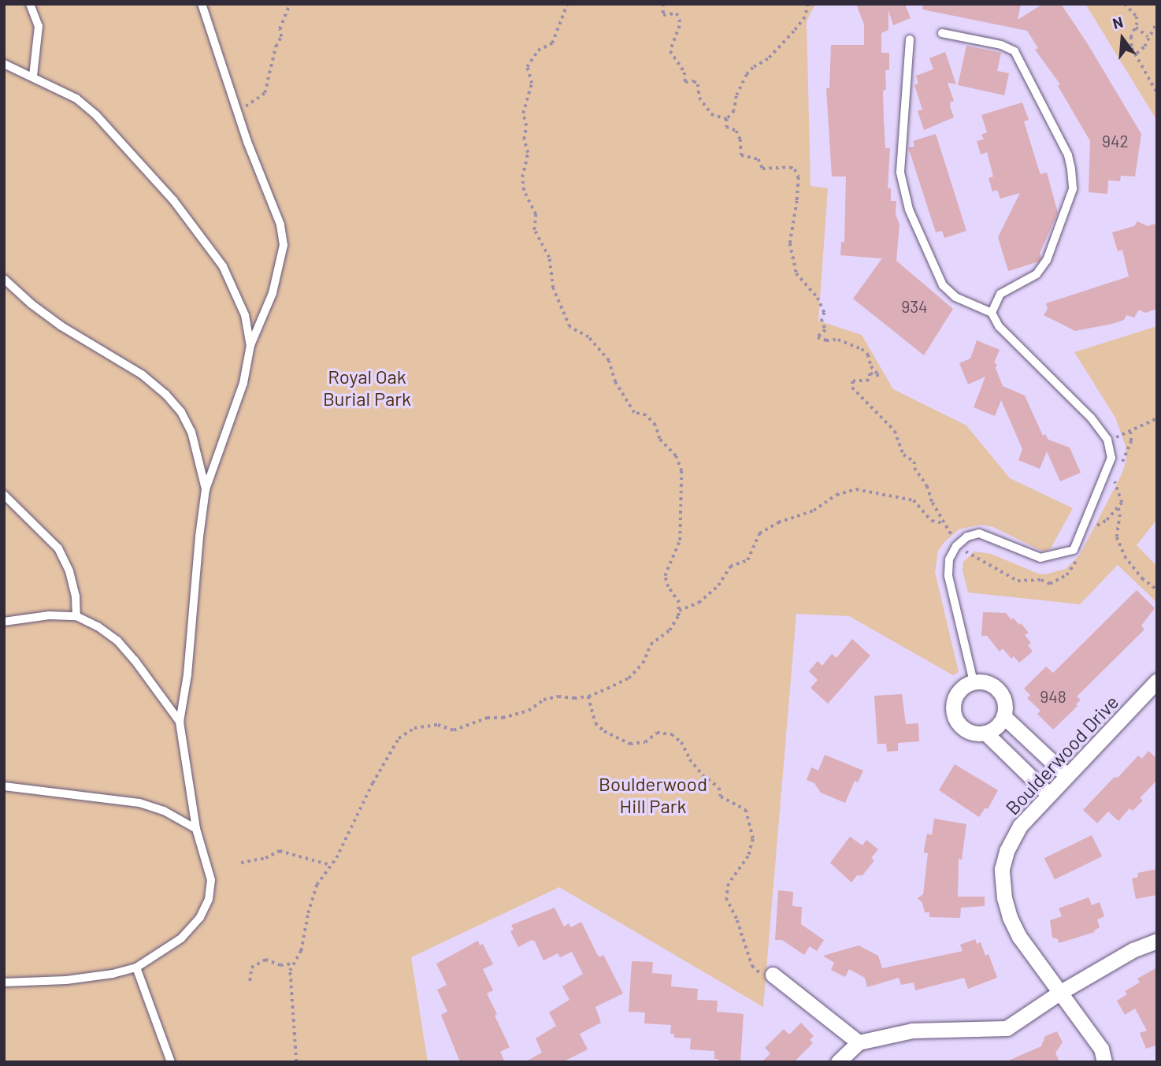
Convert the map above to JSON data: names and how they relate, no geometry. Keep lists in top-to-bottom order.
{
  "streets": {
    "street": ["Boulderwood Drive"]
  },
  "parks": ["Royal Oak Burial Park", "Boulderwood Hill Park"],
  "house_numbers": ["942", "934", "948"],
  "north": "top"
}
